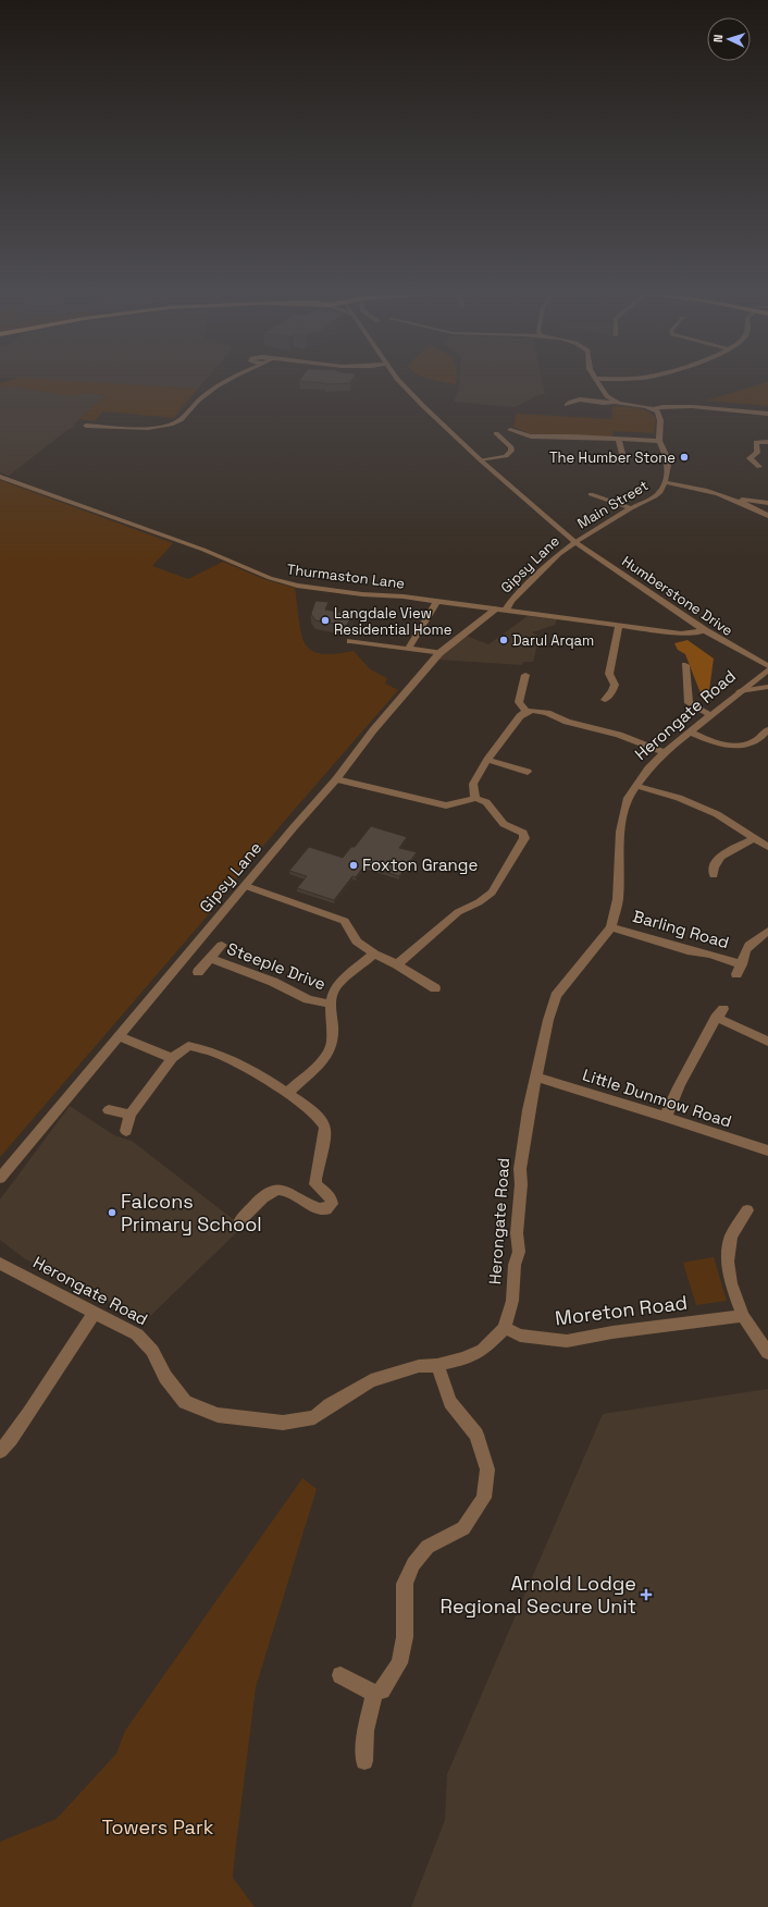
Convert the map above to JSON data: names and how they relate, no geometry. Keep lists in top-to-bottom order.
{
  "streets": {
    "street": [
      "Main Street",
      "Gipsy Lane",
      "Thurmaston Lane",
      "Humberstone Drive",
      "Herongate Road",
      "Barling Road",
      "Steeple Drive",
      "Little Dunmow Road",
      "Moreton Road"
    ]
  },
  "crossings": [
    ["Main Street", "Gipsy Lane"],
    ["Main Street", "Humberstone Drive"],
    ["Gipsy Lane", "Thurmaston Lane"],
    ["Gipsy Lane", "Humberstone Drive"],
    ["Thurmaston Lane", "Humberstone Drive"],
    ["Humberstone Drive", "Herongate Road"],
    ["Herongate Road", "Barling Road"],
    ["Herongate Road", "Little Dunmow Road"],
    ["Herongate Road", "Moreton Road"]
  ],
  "parks": ["Towers Park"],
  "places": {
    "other": [
      "The Humber Stone",
      "Langdale View Residential Home",
      "Darul Arqam",
      "Foxton Grange",
      "Falcons Primary School"
    ],
    "health": ["Arnold Lodge Regional Secure Unit"]
  },
  "north": "left"
}
